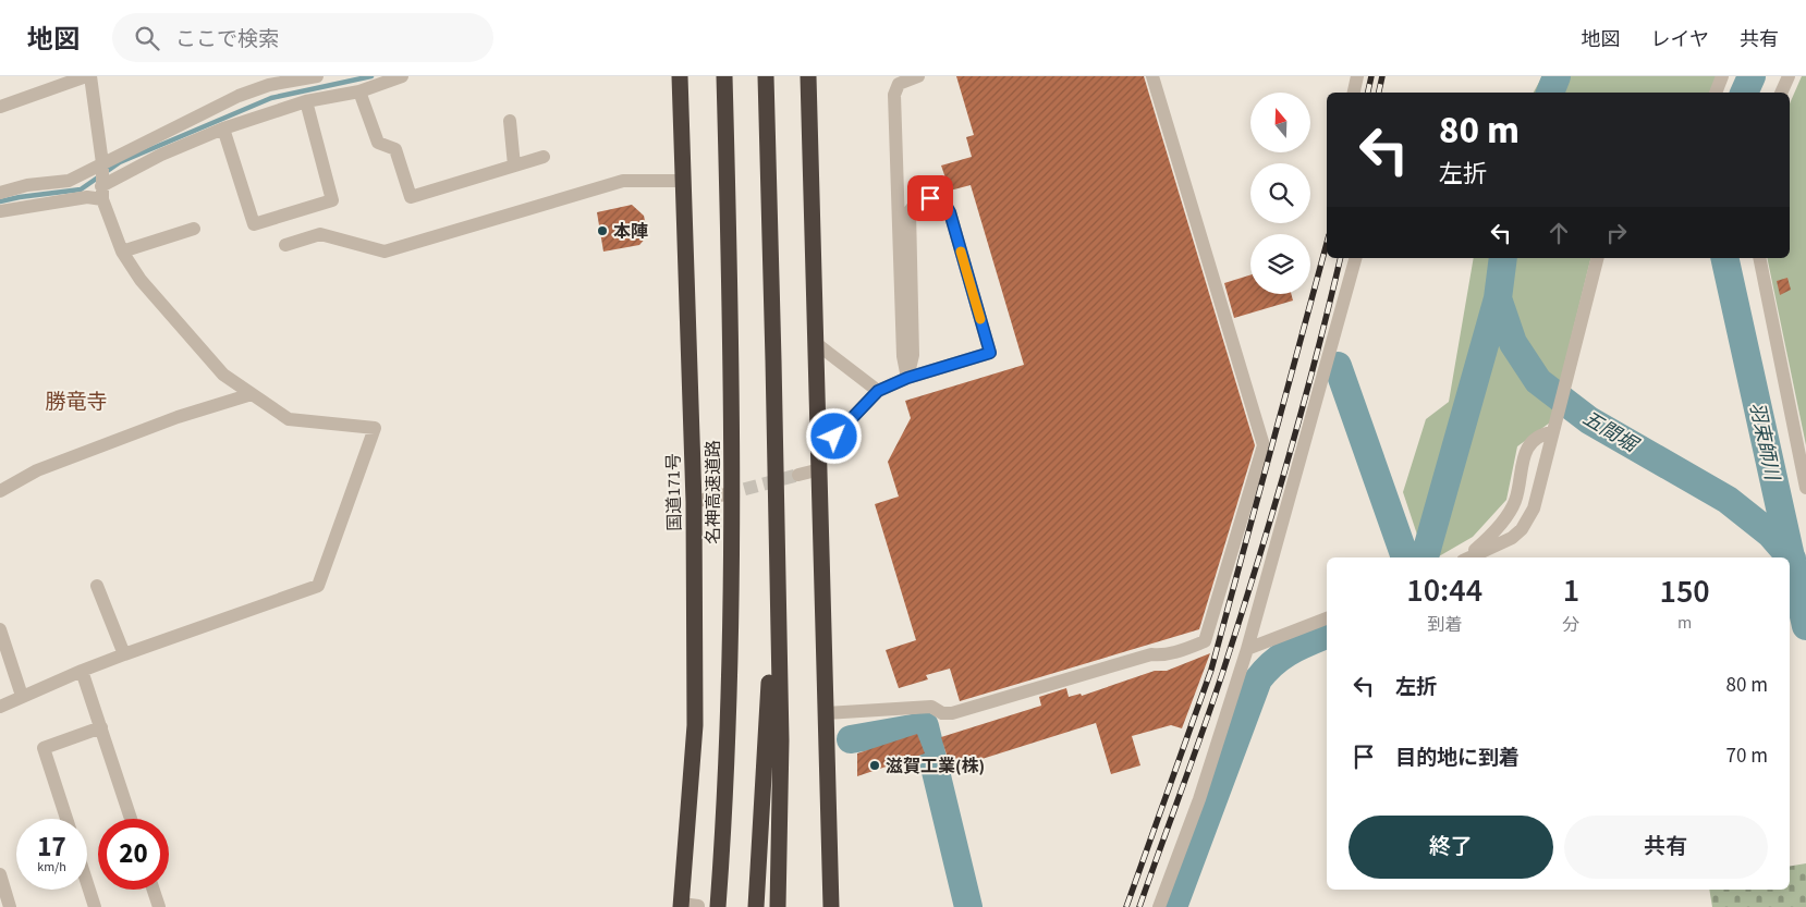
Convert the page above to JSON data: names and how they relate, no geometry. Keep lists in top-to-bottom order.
{
  "streets": {
    "highway": ["国道171号", "名神高速道路"]
  },
  "districts": ["勝竜寺"],
  "water": ["五間堀", "羽束師川"],
  "places": ["本陣", "滋賀工業(株)"],
  "north": "top",
  "page": {
    "header": "地図",
    "search": "ここで検索",
    "nav": ["地図", "レイヤ", "共有"],
    "turn": ["80 m", "左折"],
    "eta": [
      "10:44",
      "到着",
      "1",
      "分",
      "150",
      "m"
    ],
    "list": [
      {
        "name": "左折",
        "value": "80 m"
      },
      {
        "name": "目的地に到着",
        "value": "70 m"
      }
    ],
    "buttons": ["終了", "共有"],
    "speed": "17 km/h",
    "limit": "20"
  }
}
